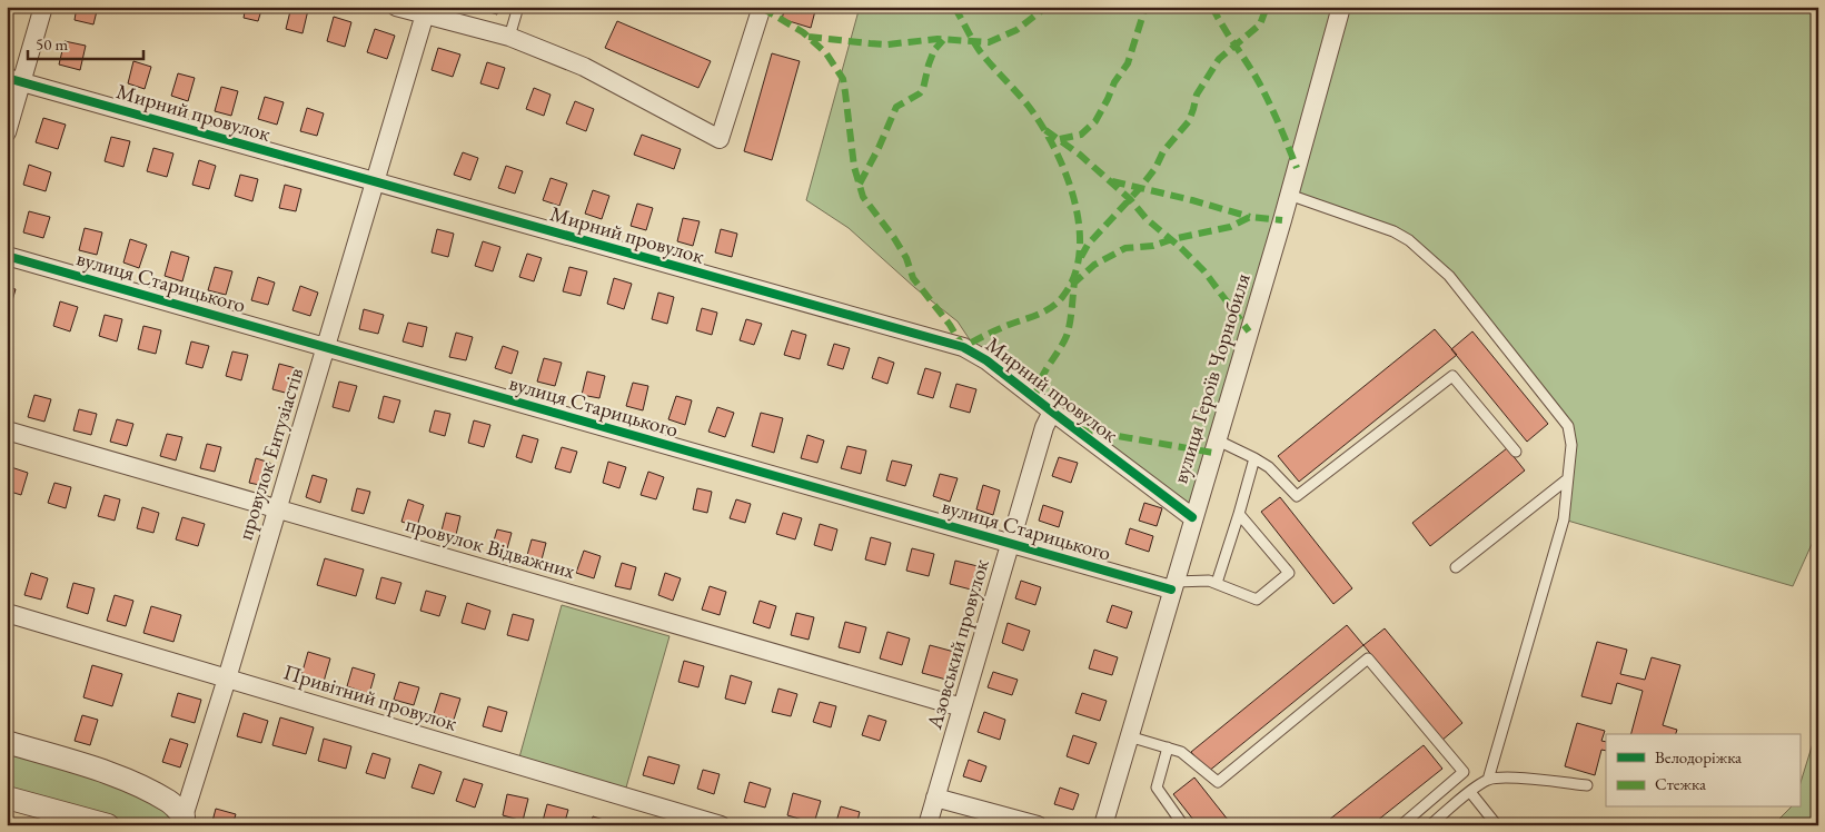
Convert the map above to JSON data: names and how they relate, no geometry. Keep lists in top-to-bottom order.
{
  "streets": {
    "street": [
      "Мирний провулок",
      "вулиця Старицького",
      "вулиця Героїв Чорнобиля",
      "провулок Ентузіастів",
      "провулок Відважних",
      "Азовський провулок",
      "Привітний провулок"
    ]
  },
  "crossings": [
    ["Мирний провулок", "вулиця Героїв Чорнобиля"],
    ["Мирний провулок", "провулок Ентузіастів"],
    ["Мирний провулок", "Азовський провулок"],
    ["вулиця Старицького", "вулиця Героїв Чорнобиля"],
    ["вулиця Старицького", "провулок Ентузіастів"],
    ["вулиця Старицького", "Азовський провулок"],
    ["провулок Ентузіастів", "провулок Відважних"],
    ["провулок Ентузіастів", "Привітний провулок"],
    ["провулок Відважних", "Азовський провулок"]
  ],
  "legend": ["Велодоріжка", "Стежка"],
  "scale_bar": "50 m"
}
